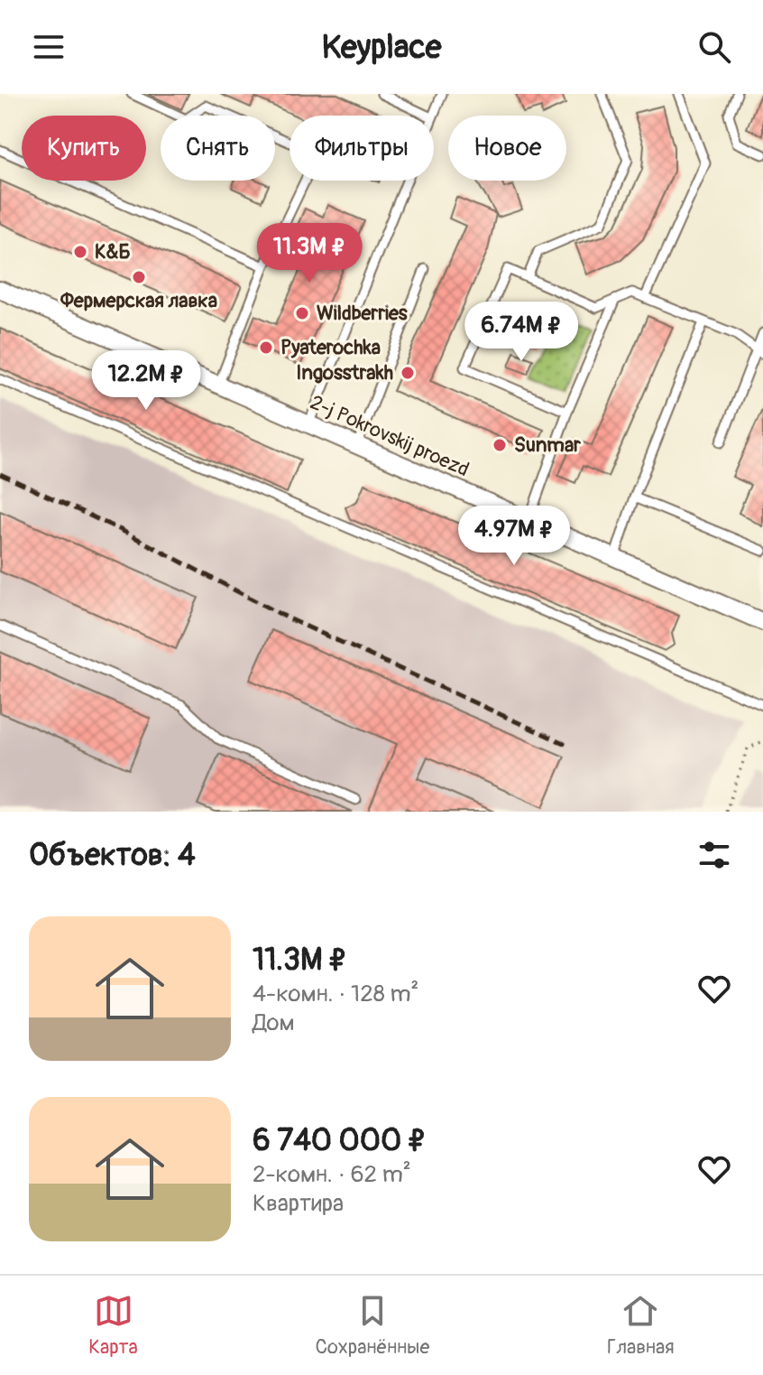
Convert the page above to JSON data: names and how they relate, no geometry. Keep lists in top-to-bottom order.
{
  "streets": {
    "street": ["2-j Pokrovskij proezd"]
  },
  "places": [
    "К&Б",
    "Фермерская лавка",
    "Wildberries",
    "Pyaterochka",
    "Ingosstrakh",
    "Sunmar"
  ],
  "page": {
    "header": "Keyplace",
    "chip": [
      "Купить",
      "Снять",
      "Фильтры",
      "Новое"
    ],
    "price": [
      "11.3M ₽",
      "6.74M ₽",
      "12.2M ₽",
      "4.97M ₽"
    ],
    "heading": "Объектов: 4",
    "list": [
      {
        "name": "11.3M ₽",
        "note": "4-комн. · 128 m² · Дом"
      },
      {
        "name": "6 740 000 ₽",
        "note": "2-комн. · 62 m² · Квартира"
      }
    ],
    "tabs": ["Карта", "Сохранённые", "Главная"]
  }
}
